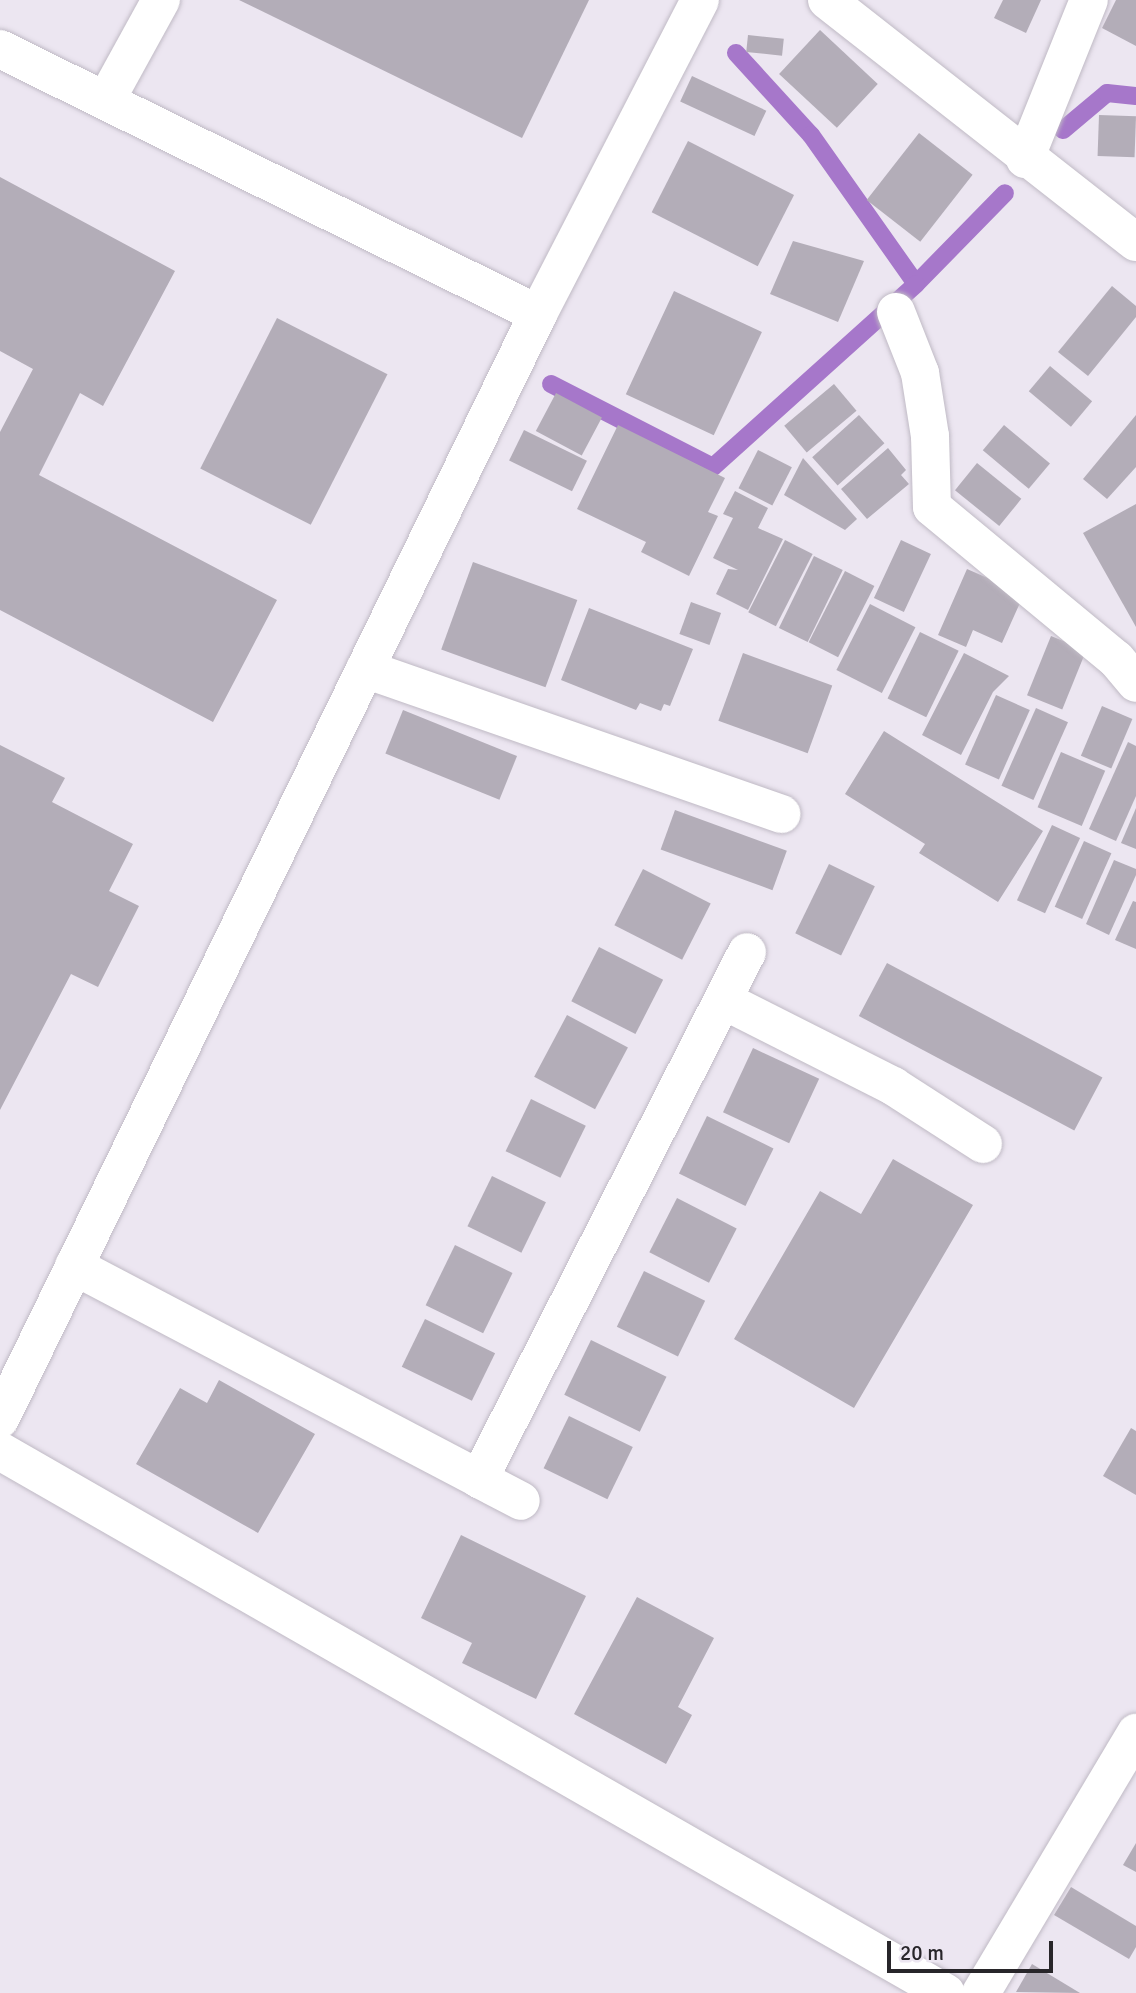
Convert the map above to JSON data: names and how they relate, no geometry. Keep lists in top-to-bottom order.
{
  "scale_bar": "20 m"
}
